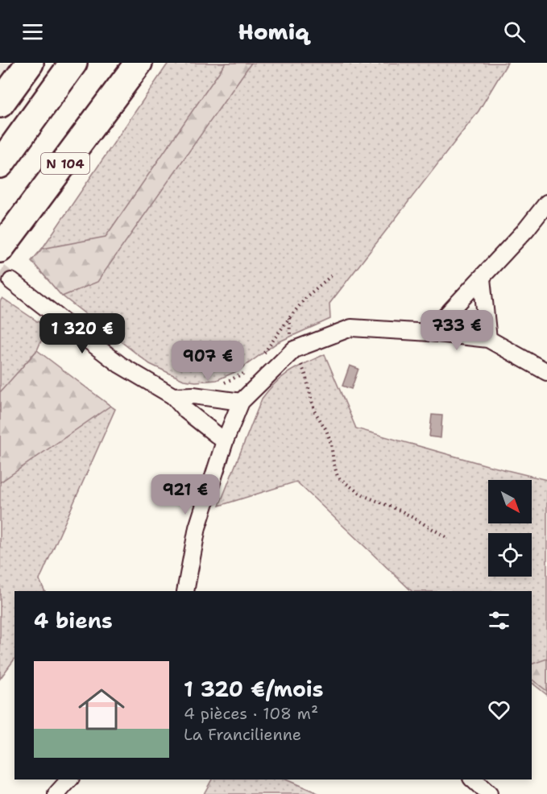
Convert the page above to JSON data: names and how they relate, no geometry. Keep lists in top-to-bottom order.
{
  "streets": {
    "highway": ["N 104"]
  },
  "north": "bottom right",
  "page": {
    "header": "Homiq",
    "price": [
      "733 €",
      "1 320 €",
      "907 €",
      "921 €"
    ],
    "heading": "4 biens",
    "list": [
      {
        "name": "1 320 €/mois",
        "note": "4 pièces · 108 m² · La Francilienne"
      }
    ]
  }
}
